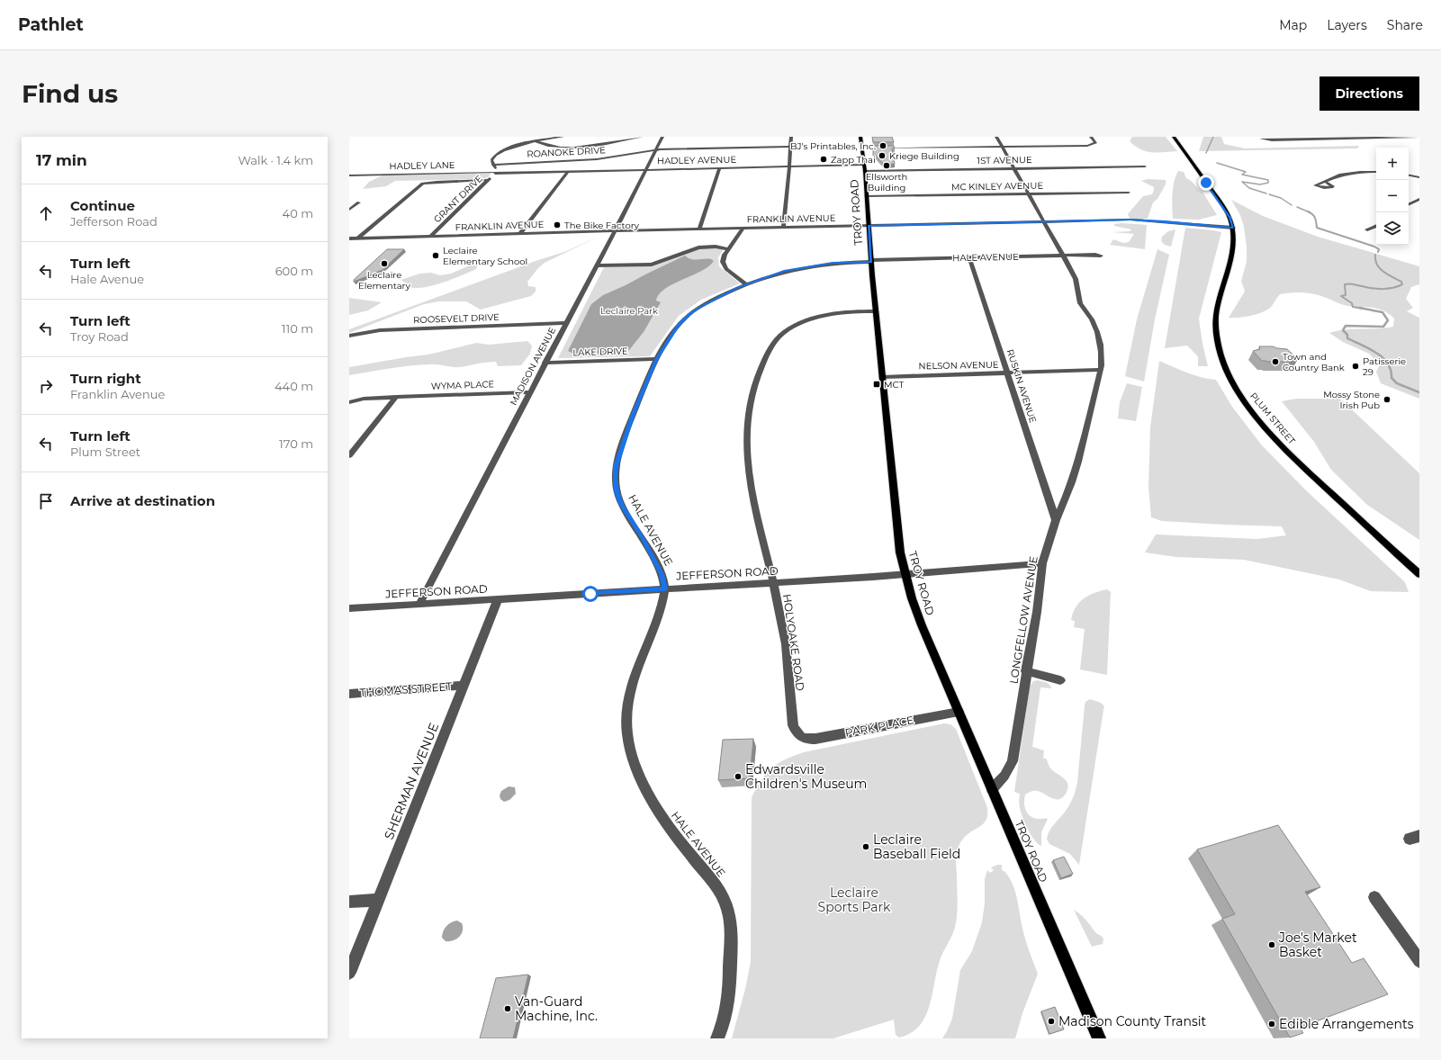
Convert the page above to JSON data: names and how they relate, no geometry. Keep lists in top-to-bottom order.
{
  "streets": {
    "main road": ["TROY ROAD", "PLUM STREET"],
    "street": [
      "ROANOKE DRIVE",
      "HADLEY AVENUE",
      "1ST AVENUE",
      "HADLEY LANE",
      "MC KINLEY AVENUE",
      "GRANT DRIVE",
      "FRANKLIN AVENUE",
      "HALE AVENUE",
      "ROOSEVELT DRIVE",
      "LAKE DRIVE",
      "NELSON AVENUE",
      "MADISON AVENUE",
      "WYMA PLACE",
      "RUSKIN AVENUE",
      "JEFFERSON ROAD",
      "LONGFELLOW AVENUE",
      "HOLYOAKE ROAD",
      "THOMAS STREET",
      "PARK PLACE",
      "SHERMAN AVENUE"
    ]
  },
  "crossings": [
    ["ROANOKE DRIVE", "MADISON AVENUE"],
    ["HADLEY AVENUE", "1ST AVENUE"],
    ["HADLEY AVENUE", "HADLEY LANE"],
    ["HADLEY AVENUE", "GRANT DRIVE"],
    ["HADLEY AVENUE", "TROY ROAD"],
    ["HADLEY AVENUE", "MADISON AVENUE"],
    ["1ST AVENUE", "TROY ROAD"],
    ["1ST AVENUE", "LONGFELLOW AVENUE"],
    ["HADLEY LANE", "GRANT DRIVE"],
    ["MC KINLEY AVENUE", "TROY ROAD"],
    ["MC KINLEY AVENUE", "LONGFELLOW AVENUE"],
    ["GRANT DRIVE", "FRANKLIN AVENUE"],
    ["TROY ROAD", "FRANKLIN AVENUE"],
    ["TROY ROAD", "HALE AVENUE"],
    ["TROY ROAD", "NELSON AVENUE"],
    ["TROY ROAD", "JEFFERSON ROAD"],
    ["TROY ROAD", "LONGFELLOW AVENUE"],
    ["TROY ROAD", "HOLYOAKE ROAD"],
    ["TROY ROAD", "PARK PLACE"],
    ["FRANKLIN AVENUE", "MADISON AVENUE"],
    ["FRANKLIN AVENUE", "PLUM STREET"],
    ["FRANKLIN AVENUE", "LONGFELLOW AVENUE"],
    ["HALE AVENUE", "LAKE DRIVE"],
    ["HALE AVENUE", "RUSKIN AVENUE"],
    ["HALE AVENUE", "JEFFERSON ROAD"],
    ["HALE AVENUE", "LONGFELLOW AVENUE"],
    ["ROOSEVELT DRIVE", "MADISON AVENUE"],
    ["LAKE DRIVE", "MADISON AVENUE"],
    ["NELSON AVENUE", "RUSKIN AVENUE"],
    ["NELSON AVENUE", "LONGFELLOW AVENUE"],
    ["MADISON AVENUE", "WYMA PLACE"],
    ["MADISON AVENUE", "JEFFERSON ROAD"],
    ["RUSKIN AVENUE", "LONGFELLOW AVENUE"],
    ["JEFFERSON ROAD", "LONGFELLOW AVENUE"],
    ["JEFFERSON ROAD", "HOLYOAKE ROAD"],
    ["JEFFERSON ROAD", "SHERMAN AVENUE"],
    ["HOLYOAKE ROAD", "PARK PLACE"],
    ["THOMAS STREET", "SHERMAN AVENUE"]
  ],
  "parks": ["Leclaire Park", "Leclaire Sports Park"],
  "places": {
    "other": [
      "BJ's Printables, Inc.",
      "Kriege Building",
      "Zapp Thai",
      "Ellsworth Building",
      "The Bike Factory",
      "Leclaire Elementary School",
      "Leclaire Elementary",
      "Town and Country Bank",
      "Patisserie 29",
      "Mossy Stone Irish Pub",
      "Edwardsville Children's Museum",
      "Leclaire Baseball Field",
      "Joe's Market Basket",
      "Van-Guard Machine, Inc.",
      "Madison County Transit",
      "Edible Arrangements"
    ],
    "transit": ["MCT"]
  },
  "page": {
    "header": "Pathlet",
    "nav": ["Map", "Layers", "Share"],
    "buttons": "Directions",
    "title": "Find us",
    "heading": ["17 min", "Walk · 1.4 km"],
    "map_buttons": ["+", "−"],
    "list": [
      ["Continue", "Jefferson Road", "40 m"],
      ["Turn left", "Hale Avenue", "600 m"],
      ["Turn left", "Troy Road", "110 m"],
      ["Turn right", "Franklin Avenue", "440 m"],
      ["Turn left", "Plum Street", "170 m"],
      "Arrive at destination"
    ]
  }
}
